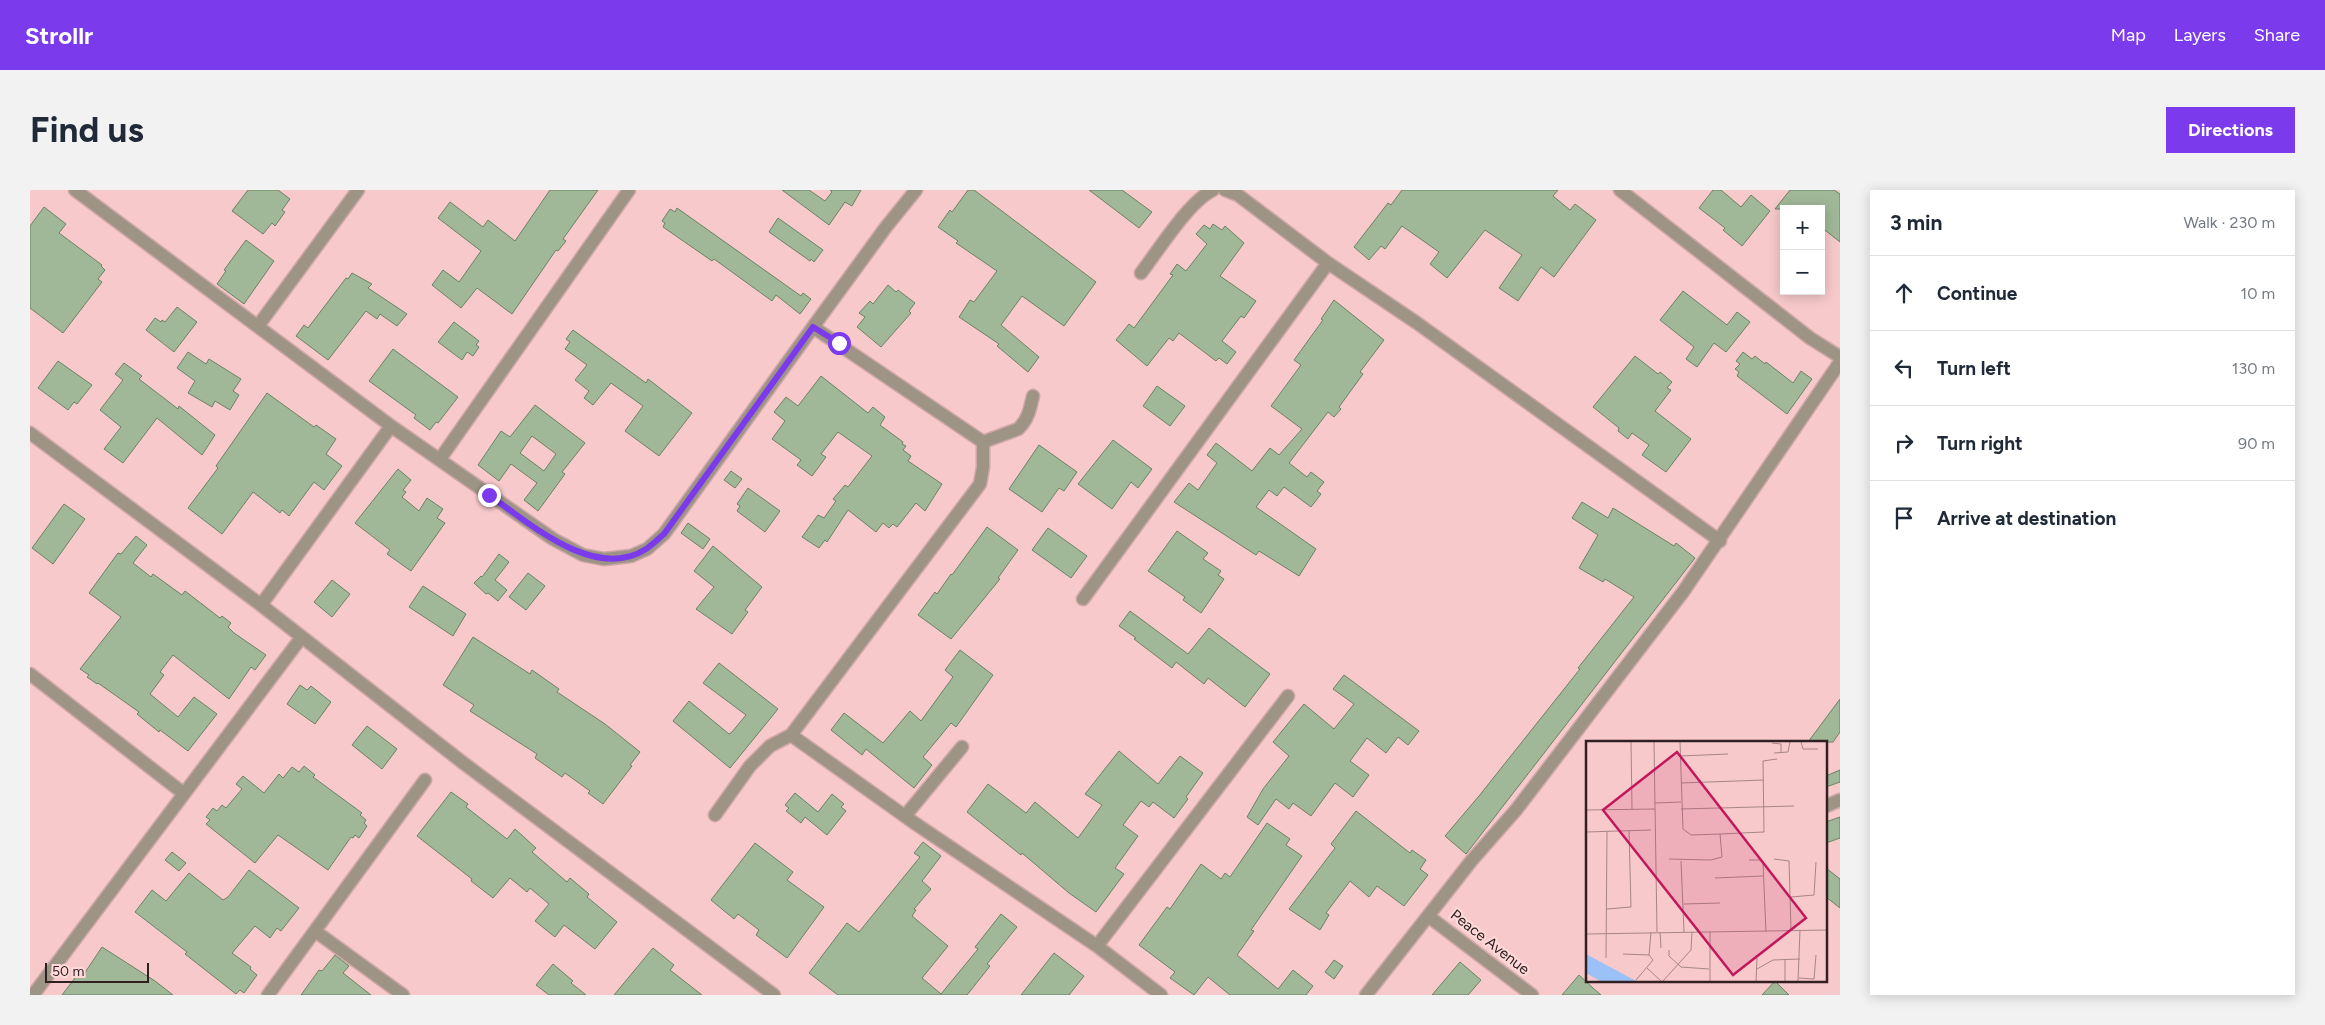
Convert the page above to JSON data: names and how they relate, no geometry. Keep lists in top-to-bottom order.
{
  "streets": {
    "street": ["Peace Avenue"]
  },
  "scale_bar": "50 m",
  "page": {
    "header": "Strollr",
    "nav": ["Map", "Layers", "Share"],
    "buttons": "Directions",
    "title": "Find us",
    "heading": ["3 min", "Walk · 230 m"],
    "map_buttons": ["+", "−"],
    "list": [
      ["Continue", "10 m"],
      ["Turn left", "130 m"],
      ["Turn right", "90 m"],
      "Arrive at destination"
    ],
    "scale": "50 m"
  }
}
